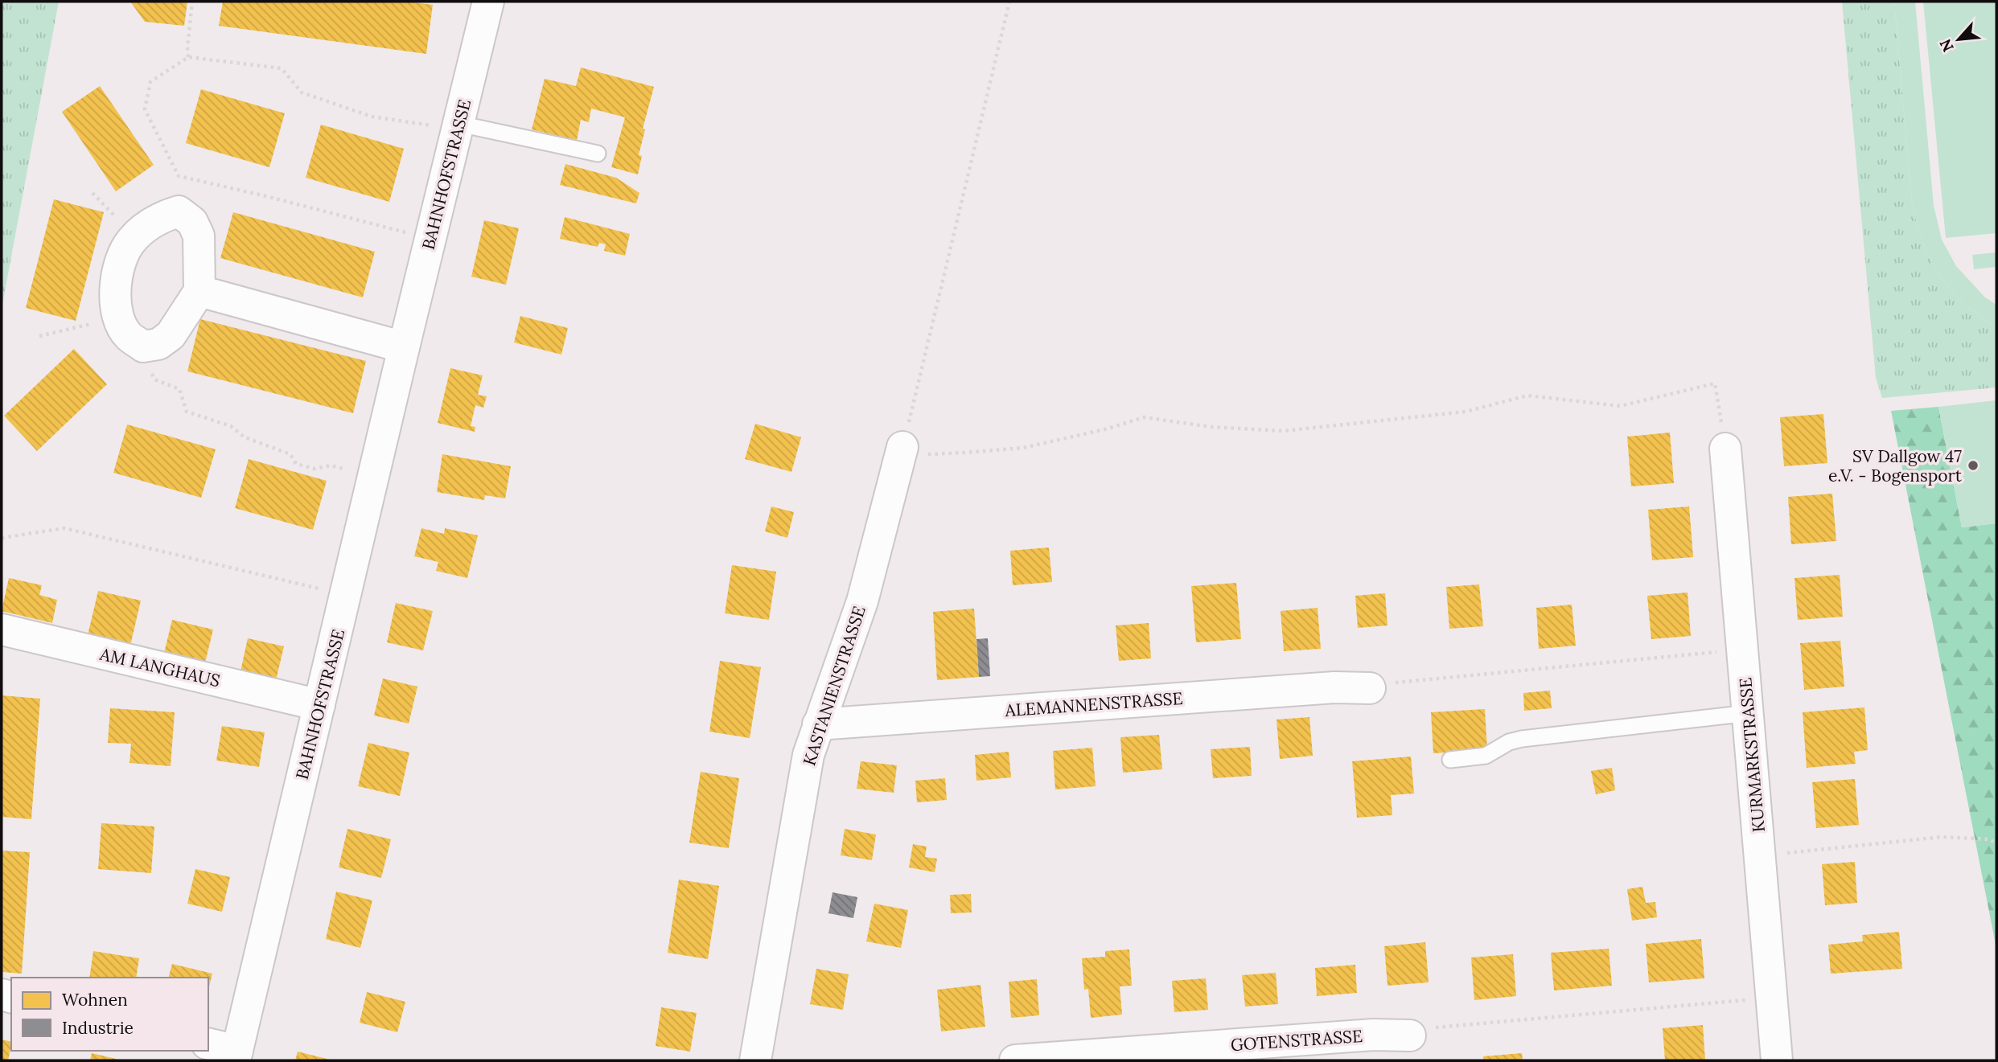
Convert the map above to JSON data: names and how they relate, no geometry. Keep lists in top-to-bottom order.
{
  "streets": {
    "street": [
      "BAHNHOFSTRASSE",
      "AM LANGHAUS",
      "KASTANIENSTRASSE",
      "ALEMANNENSTRASSE",
      "KURMARKSTRASSE",
      "GOTENSTRASSE"
    ]
  },
  "crossings": [
    ["BAHNHOFSTRASSE", "AM LANGHAUS"],
    ["KASTANIENSTRASSE", "ALEMANNENSTRASSE"]
  ],
  "places": ["SV Dallgow 47 e.V. - Bogensport"],
  "legend": ["Wohnen", "Industrie"],
  "north": "bottom left"
}
